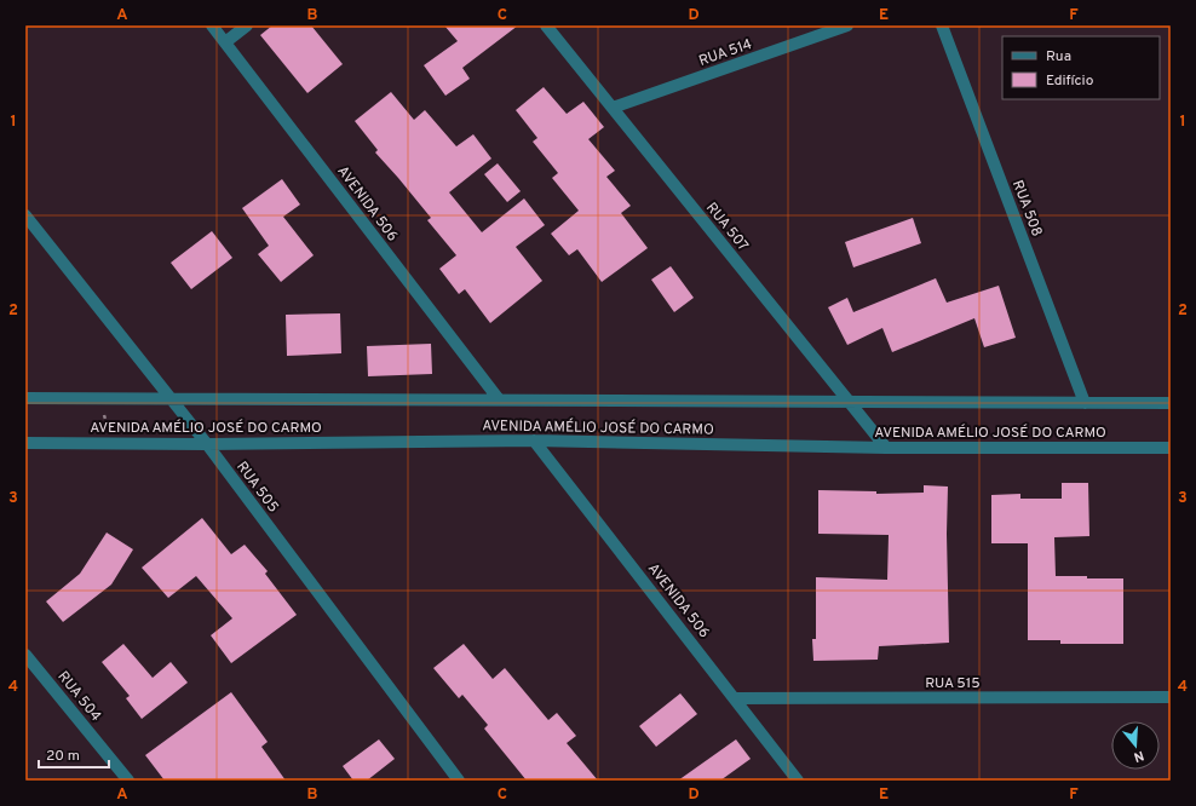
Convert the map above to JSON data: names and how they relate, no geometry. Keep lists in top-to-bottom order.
{
  "streets": {
    "street": [
      "RUA 514",
      "AVENIDA 506",
      "RUA 508",
      "RUA 507",
      "AVENIDA AMÉLIO JOSÉ DO CARMO",
      "RUA 505",
      "RUA 515",
      "RUA 504"
    ]
  },
  "crossings": [
    ["RUA 514", "RUA 507"],
    ["AVENIDA 506", "AVENIDA AMÉLIO JOSÉ DO CARMO"],
    ["AVENIDA 506", "RUA 515"],
    ["RUA 508", "AVENIDA AMÉLIO JOSÉ DO CARMO"],
    ["RUA 507", "AVENIDA AMÉLIO JOSÉ DO CARMO"],
    ["AVENIDA AMÉLIO JOSÉ DO CARMO", "RUA 505"]
  ],
  "legend": ["Rua", "Edifício"],
  "scale_bar": "20 m",
  "north": "bottom",
  "grid": {
    "columns": [
      "A",
      "B",
      "C",
      "D",
      "E",
      "F"
    ],
    "rows": [
      "1",
      "2",
      "3",
      "4"
    ]
  }
}
